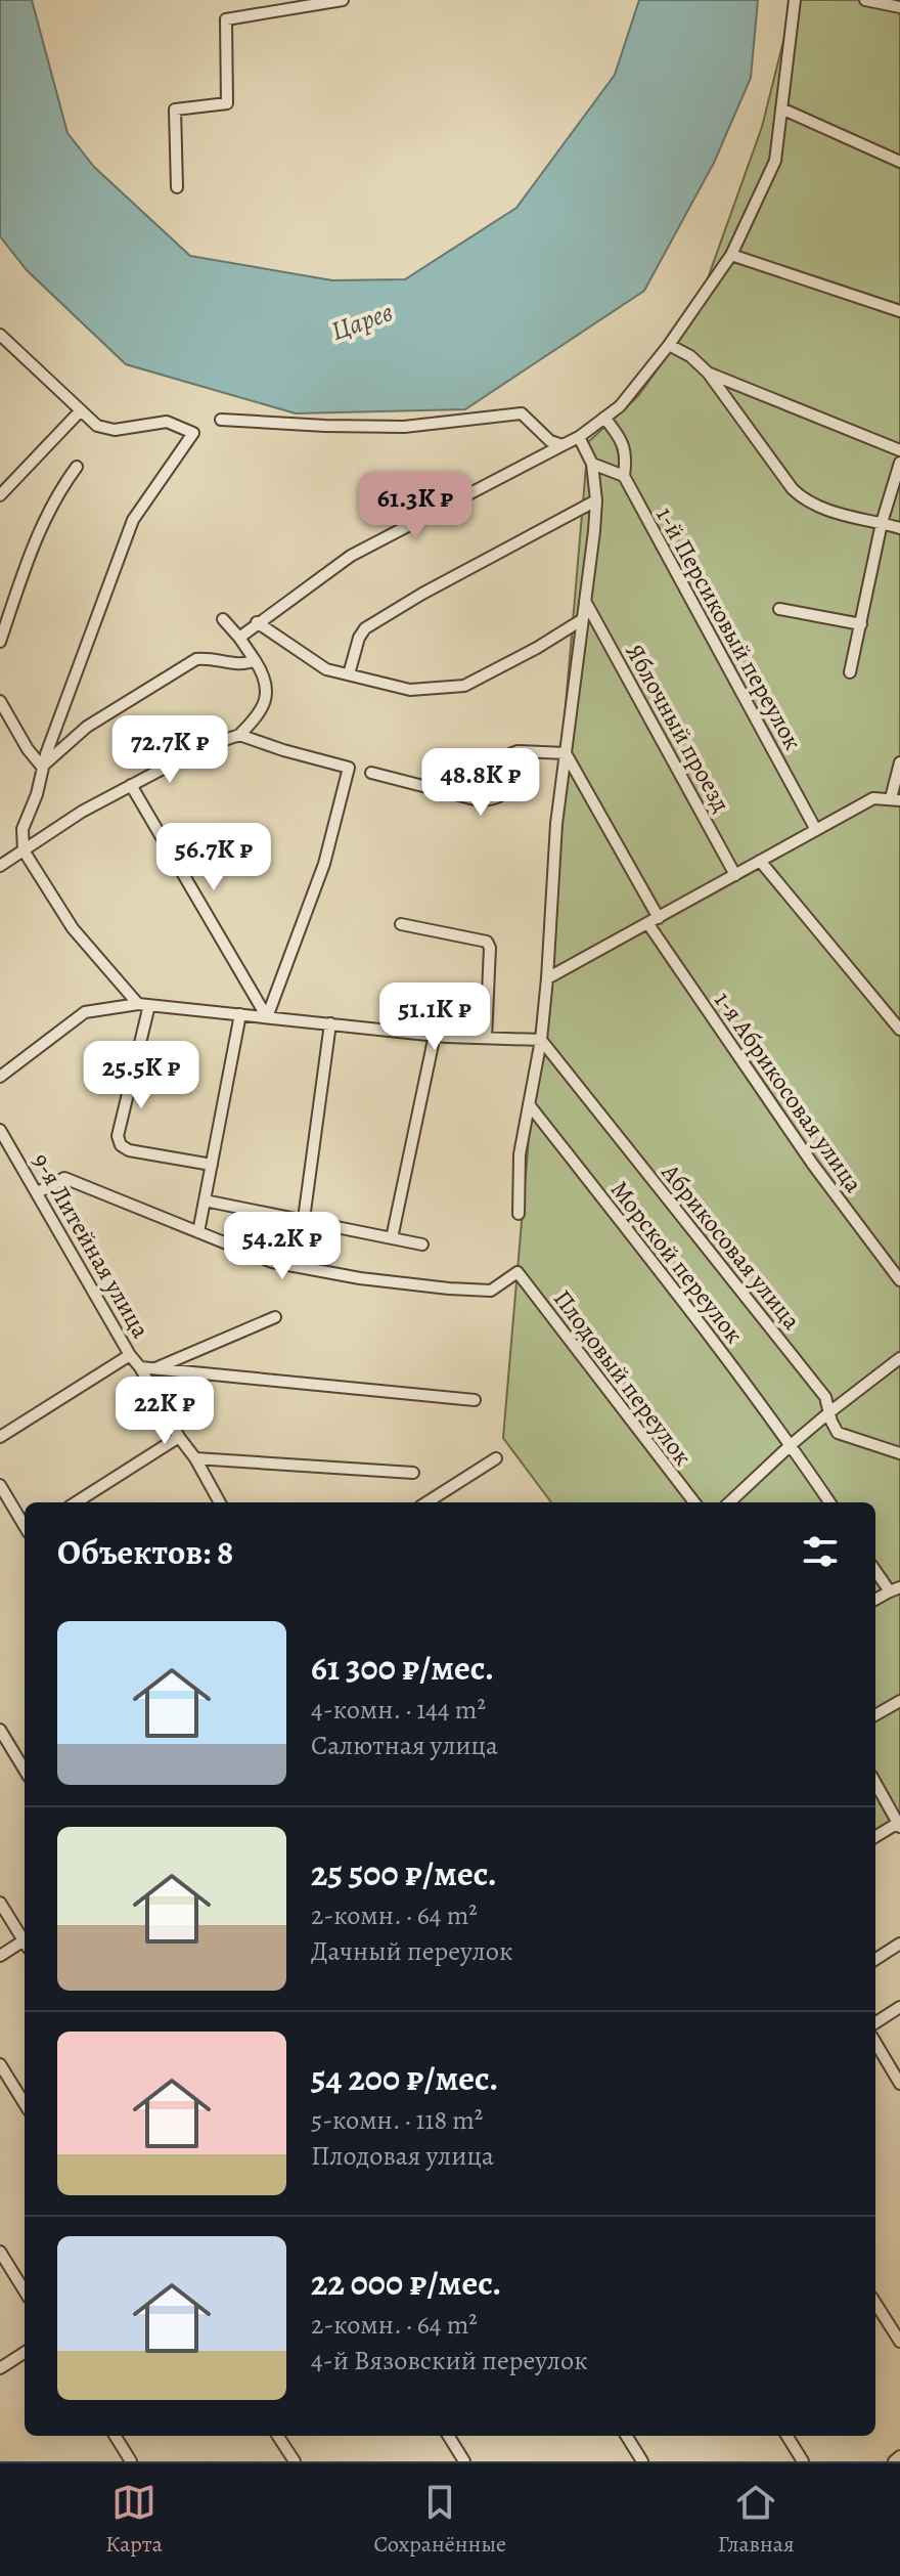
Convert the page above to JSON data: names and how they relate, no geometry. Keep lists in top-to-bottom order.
{
  "streets": {
    "street": [
      "1-й Персиковый переулок",
      "Яблочный проезд",
      "1-я Абрикосовая улица",
      "9-я Литейная улица",
      "Абрикосовая улица",
      "Морской переулок",
      "Плодовый переулок"
    ]
  },
  "water": ["Царев"],
  "page": {
    "price": [
      "61.3K ₽",
      "72.7K ₽",
      "48.8K ₽",
      "56.7K ₽",
      "51.1K ₽",
      "25.5K ₽",
      "54.2K ₽",
      "22K ₽"
    ],
    "heading": "Объектов: 8",
    "list": [
      {
        "name": "61 300 ₽/мес.",
        "note": "4-комн. · 144 m² · Салютная улица"
      },
      {
        "name": "25 500 ₽/мес.",
        "note": "2-комн. · 64 m² · Дачный переулок"
      },
      {
        "name": "54 200 ₽/мес.",
        "note": "5-комн. · 118 m² · Плодовая улица"
      },
      {
        "name": "22 000 ₽/мес.",
        "note": "2-комн. · 64 m² · 4-й Вязовский переулок"
      }
    ],
    "tabs": ["Карта", "Сохранённые", "Главная"]
  }
}
